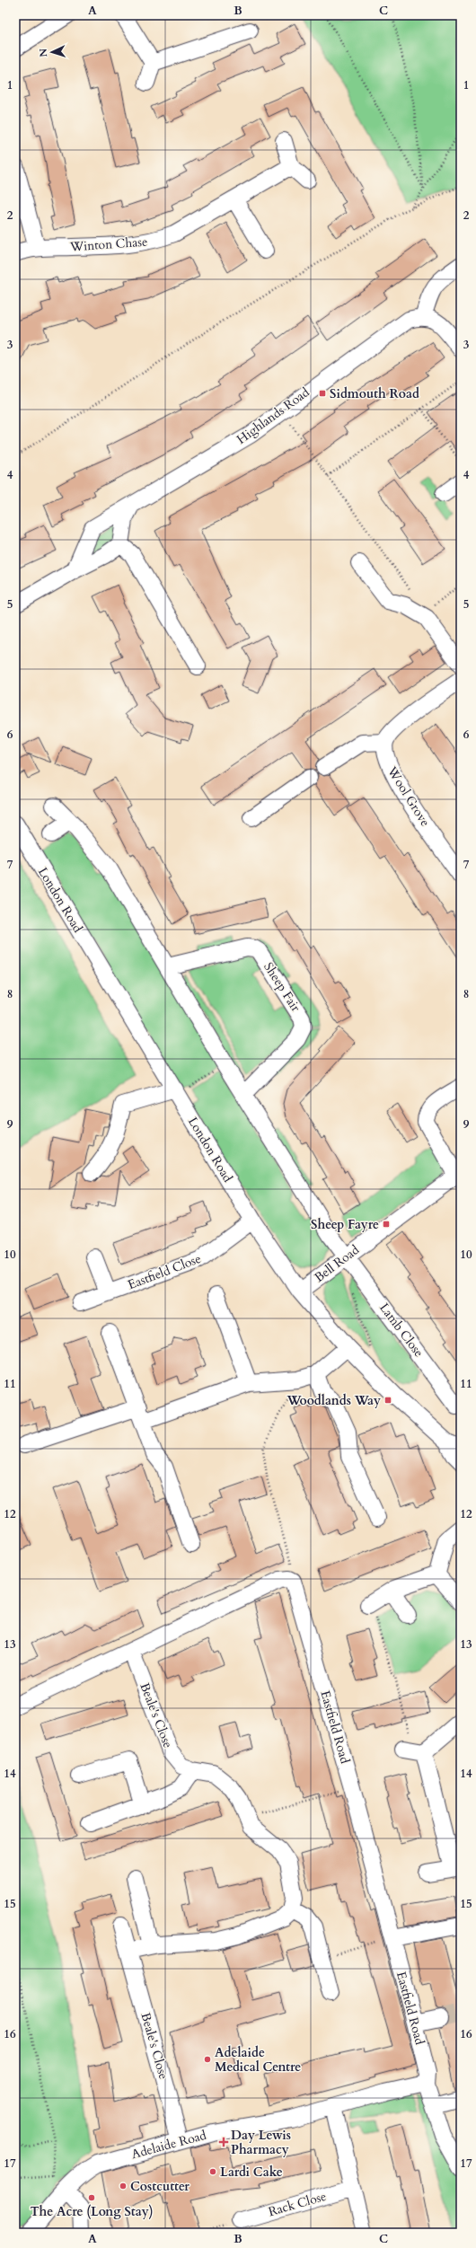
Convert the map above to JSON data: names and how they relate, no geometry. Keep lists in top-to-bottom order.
{
  "streets": {
    "street": [
      "Winton Chase",
      "Highlands Road",
      "Wool Grove",
      "London Road",
      "Sheep Fair",
      "Bell Road",
      "Eastfield Close",
      "Lamb Close",
      "Beale's Close",
      "Eastfield Road",
      "Adelaide Road",
      "Rack Close"
    ]
  },
  "crossings": [
    ["London Road", "Bell Road"],
    ["London Road", "Eastfield Close"],
    ["Bell Road", "Lamb Close"],
    ["Beale's Close", "Adelaide Road"],
    ["Eastfield Road", "Adelaide Road"]
  ],
  "places": {
    "transit": ["Sidmouth Road", "Sheep Fayre", "Woodlands Way"],
    "other": [
      "Adelaide Medical Centre",
      "Lardi Cake",
      "Costcutter",
      "The Acre (Long Stay)"
    ],
    "health": ["Day Lewis Pharmacy"]
  },
  "north": "left",
  "grid": {
    "columns": ["A", "B", "C"],
    "rows": [
      "1",
      "2",
      "3",
      "4",
      "5",
      "6",
      "7",
      "8",
      "9",
      "10",
      "11",
      "12",
      "13",
      "14",
      "15",
      "16",
      "17"
    ]
  }
}
